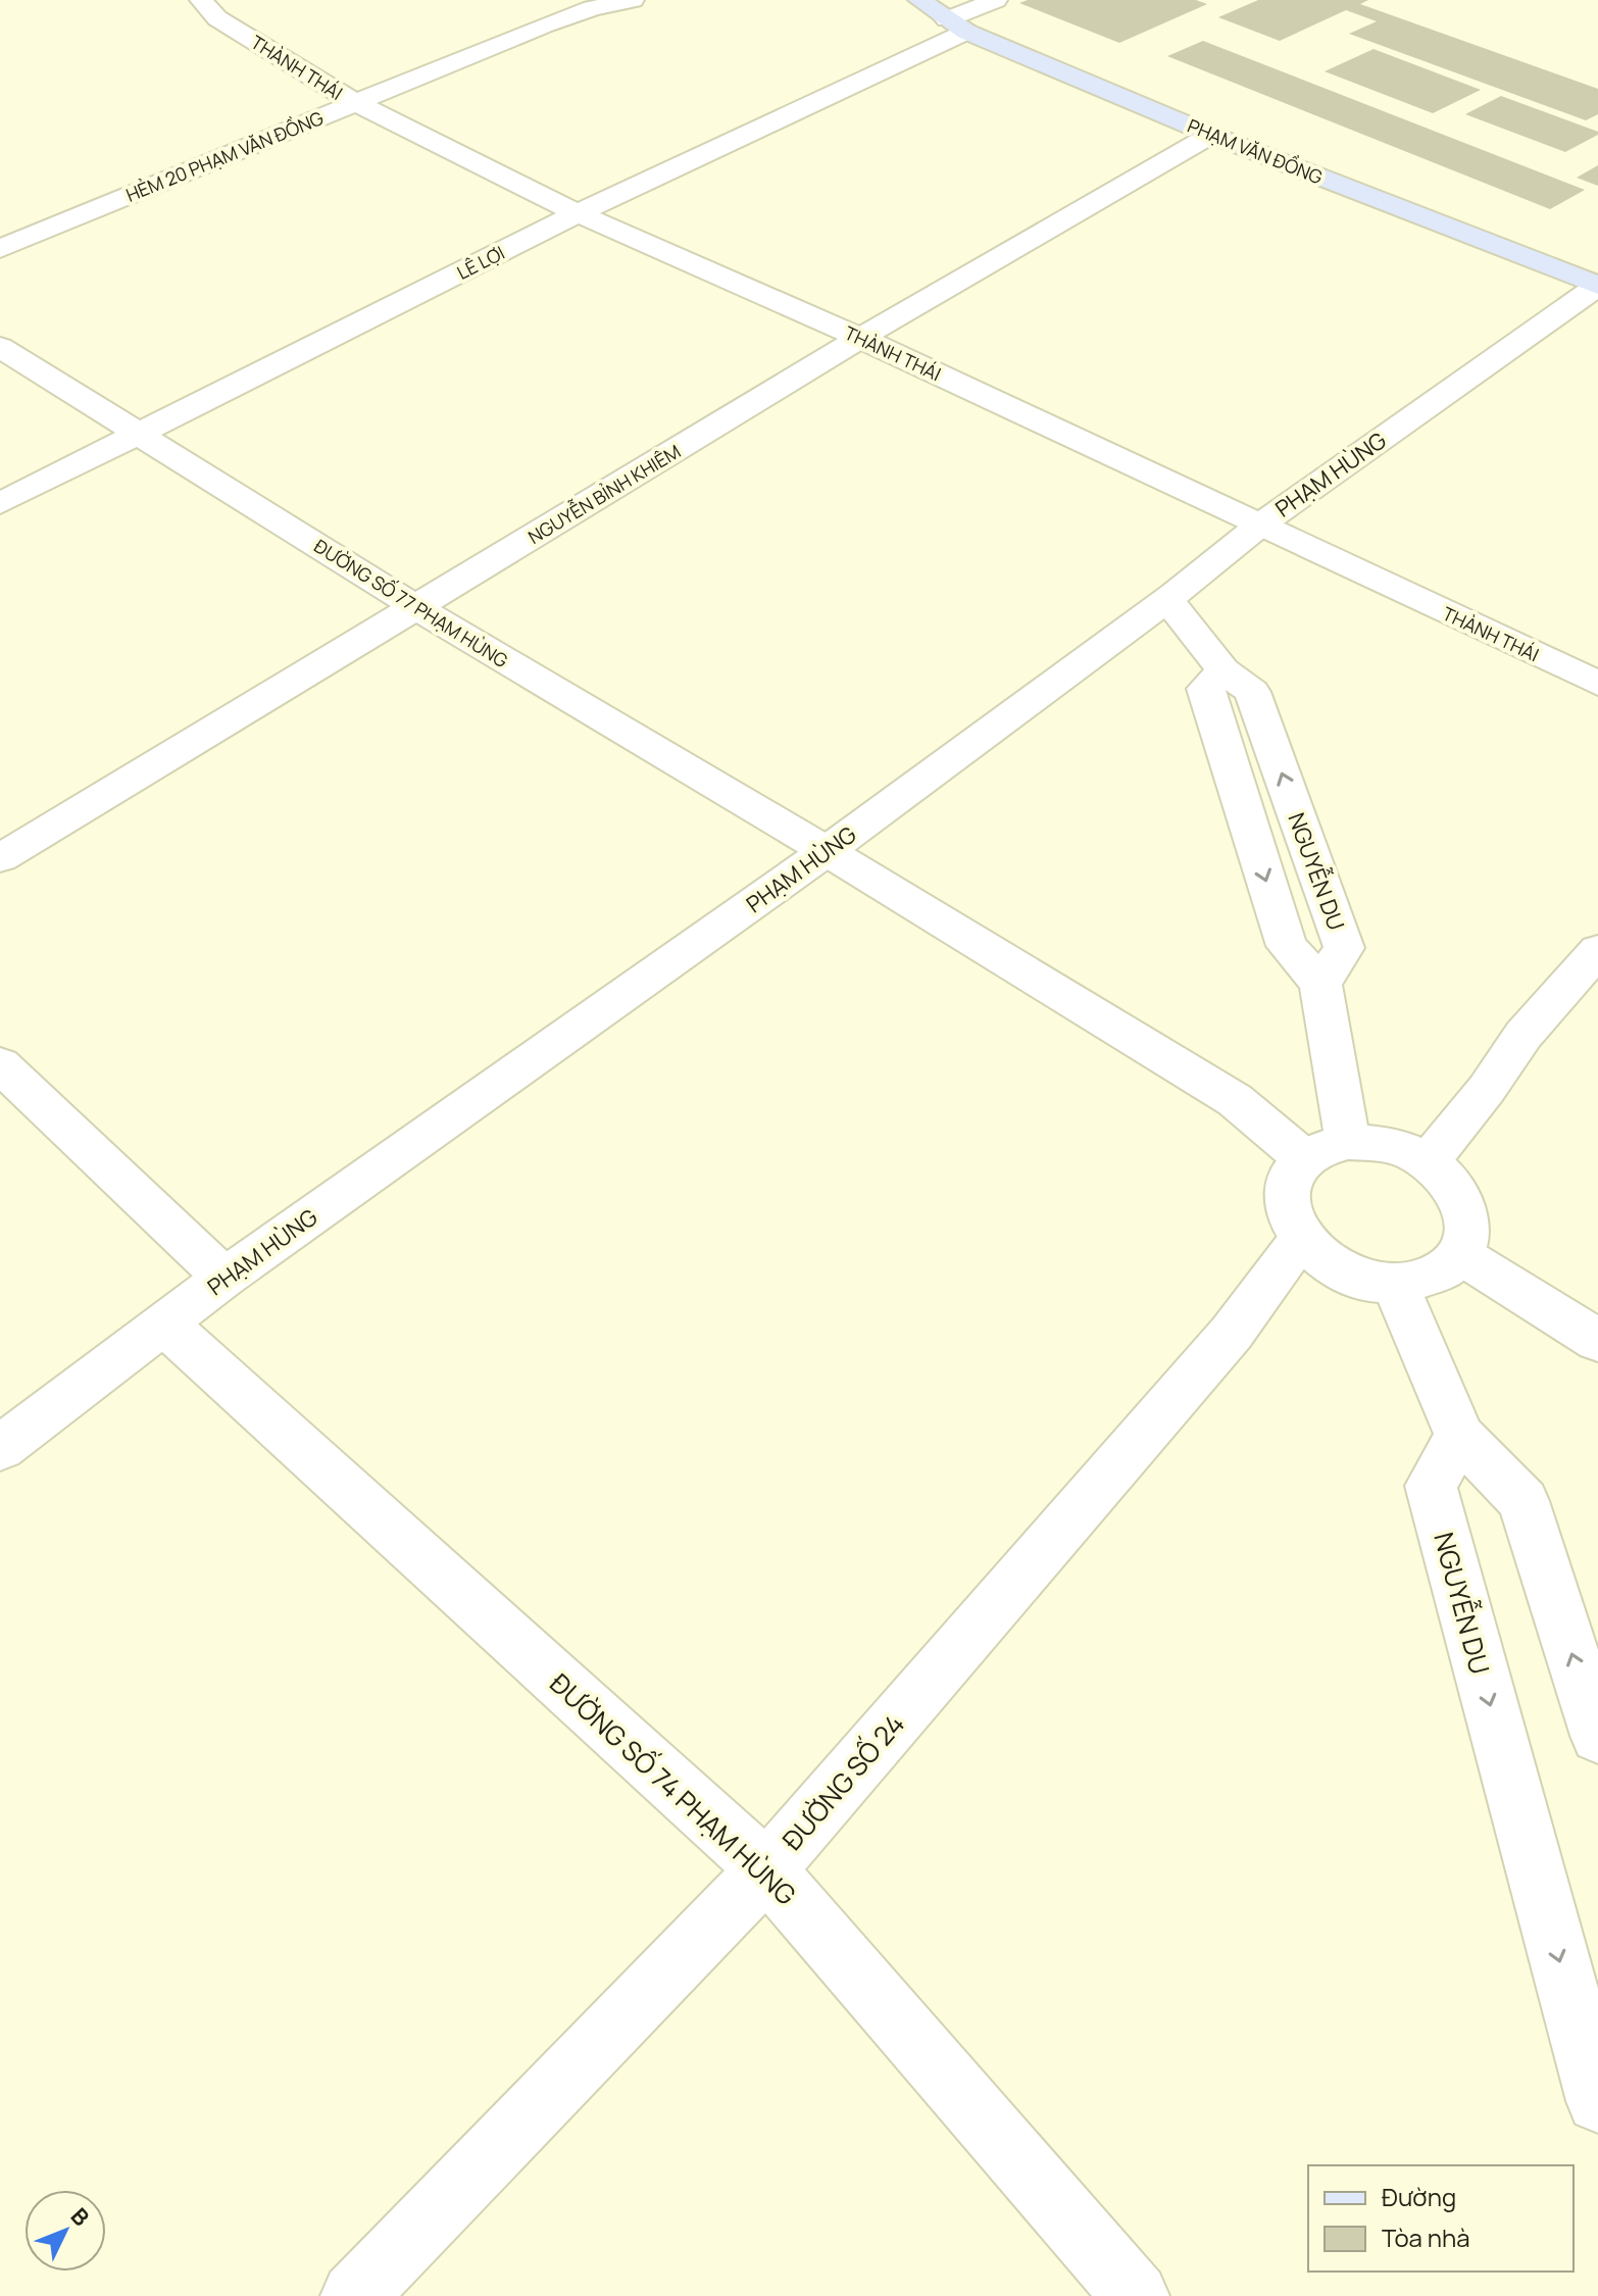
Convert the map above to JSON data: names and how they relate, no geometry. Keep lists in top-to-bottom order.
{
  "streets": {
    "main road": ["PHẠM VĂN ĐỒNG"],
    "street": [
      "THÀNH THÁI",
      "HẺM 20 PHẠM VĂN ĐỒNG",
      "LÊ LỢI",
      "PHẠM HÙNG",
      "NGUYỄN BỈNH KHIÊM",
      "ĐƯỜNG SỐ 77 PHẠM HÙNG",
      "NGUYỄN DU",
      "ĐƯỜNG SỐ 24",
      "ĐƯỜNG SỐ 74 PHẠM HÙNG"
    ]
  },
  "crossings": [
    ["THÀNH THÁI", "HẺM 20 PHẠM VĂN ĐỒNG"],
    ["THÀNH THÁI", "LÊ LỢI"],
    ["THÀNH THÁI", "PHẠM HÙNG"],
    ["THÀNH THÁI", "NGUYỄN BỈNH KHIÊM"],
    ["PHẠM VĂN ĐỒNG", "LÊ LỢI"],
    ["PHẠM VĂN ĐỒNG", "PHẠM HÙNG"],
    ["PHẠM VĂN ĐỒNG", "NGUYỄN BỈNH KHIÊM"],
    ["LÊ LỢI", "ĐƯỜNG SỐ 77 PHẠM HÙNG"],
    ["PHẠM HÙNG", "ĐƯỜNG SỐ 77 PHẠM HÙNG"],
    ["PHẠM HÙNG", "ĐƯỜNG SỐ 74 PHẠM HÙNG"],
    ["NGUYỄN BỈNH KHIÊM", "ĐƯỜNG SỐ 77 PHẠM HÙNG"],
    ["ĐƯỜNG SỐ 77 PHẠM HÙNG", "ĐƯỜNG SỐ 24"],
    ["ĐƯỜNG SỐ 24", "ĐƯỜNG SỐ 74 PHẠM HÙNG"]
  ],
  "legend": ["Đường", "Tòa nhà"],
  "north": "top right"
}
